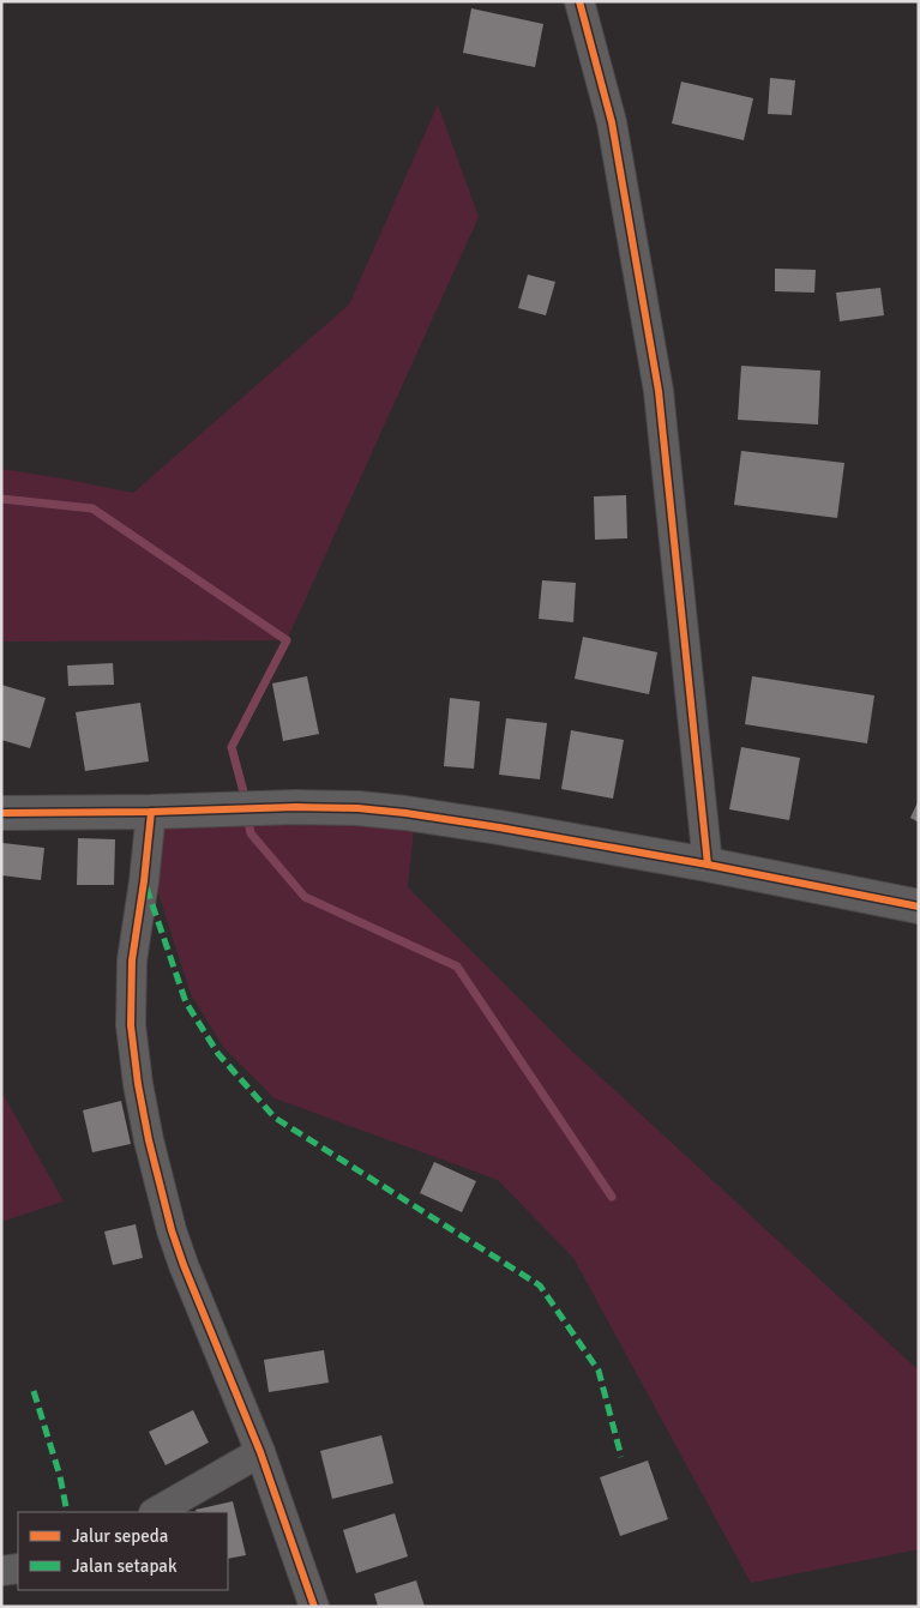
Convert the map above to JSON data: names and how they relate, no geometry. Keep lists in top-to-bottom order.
{
  "legend": ["Jalur sepeda", "Jalan setapak"]
}
